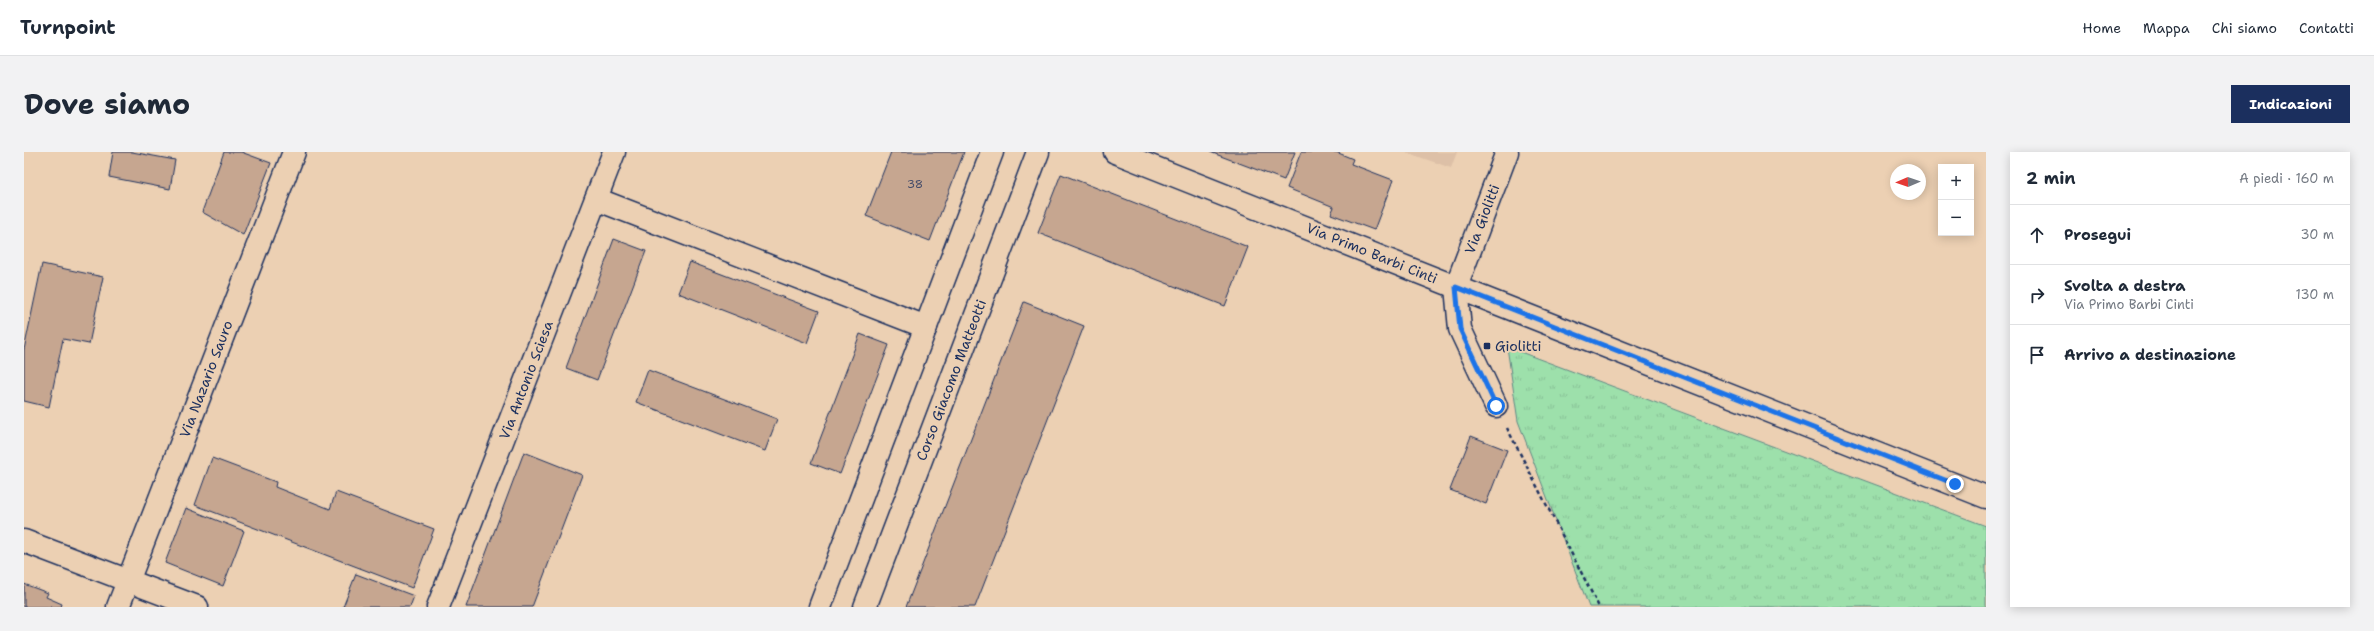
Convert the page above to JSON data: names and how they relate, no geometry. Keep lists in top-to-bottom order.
{
  "streets": {
    "street": [
      "Via Giolitti",
      "Via Primo Barbi Cinti",
      "Via Nazario Sauro",
      "Via Antonio Sciesa",
      "Corso Giacomo Matteotti"
    ]
  },
  "crossings": [
    ["Via Giolitti", "Via Primo Barbi Cinti"]
  ],
  "places": {
    "transit": ["Giolitti"]
  },
  "house_numbers": ["38"],
  "north": "left",
  "page": {
    "header": "Turnpoint",
    "nav": [
      "Home",
      "Mappa",
      "Chi siamo",
      "Contatti"
    ],
    "title": "Dove siamo",
    "buttons": "Indicazioni",
    "heading": ["2 min", "A piedi · 160 m"],
    "map_buttons": ["+", "−"],
    "list": [
      ["Prosegui", "30 m"],
      ["Svolta a destra", "Via Primo Barbi Cinti", "130 m"],
      "Arrivo a destinazione"
    ]
  }
}
